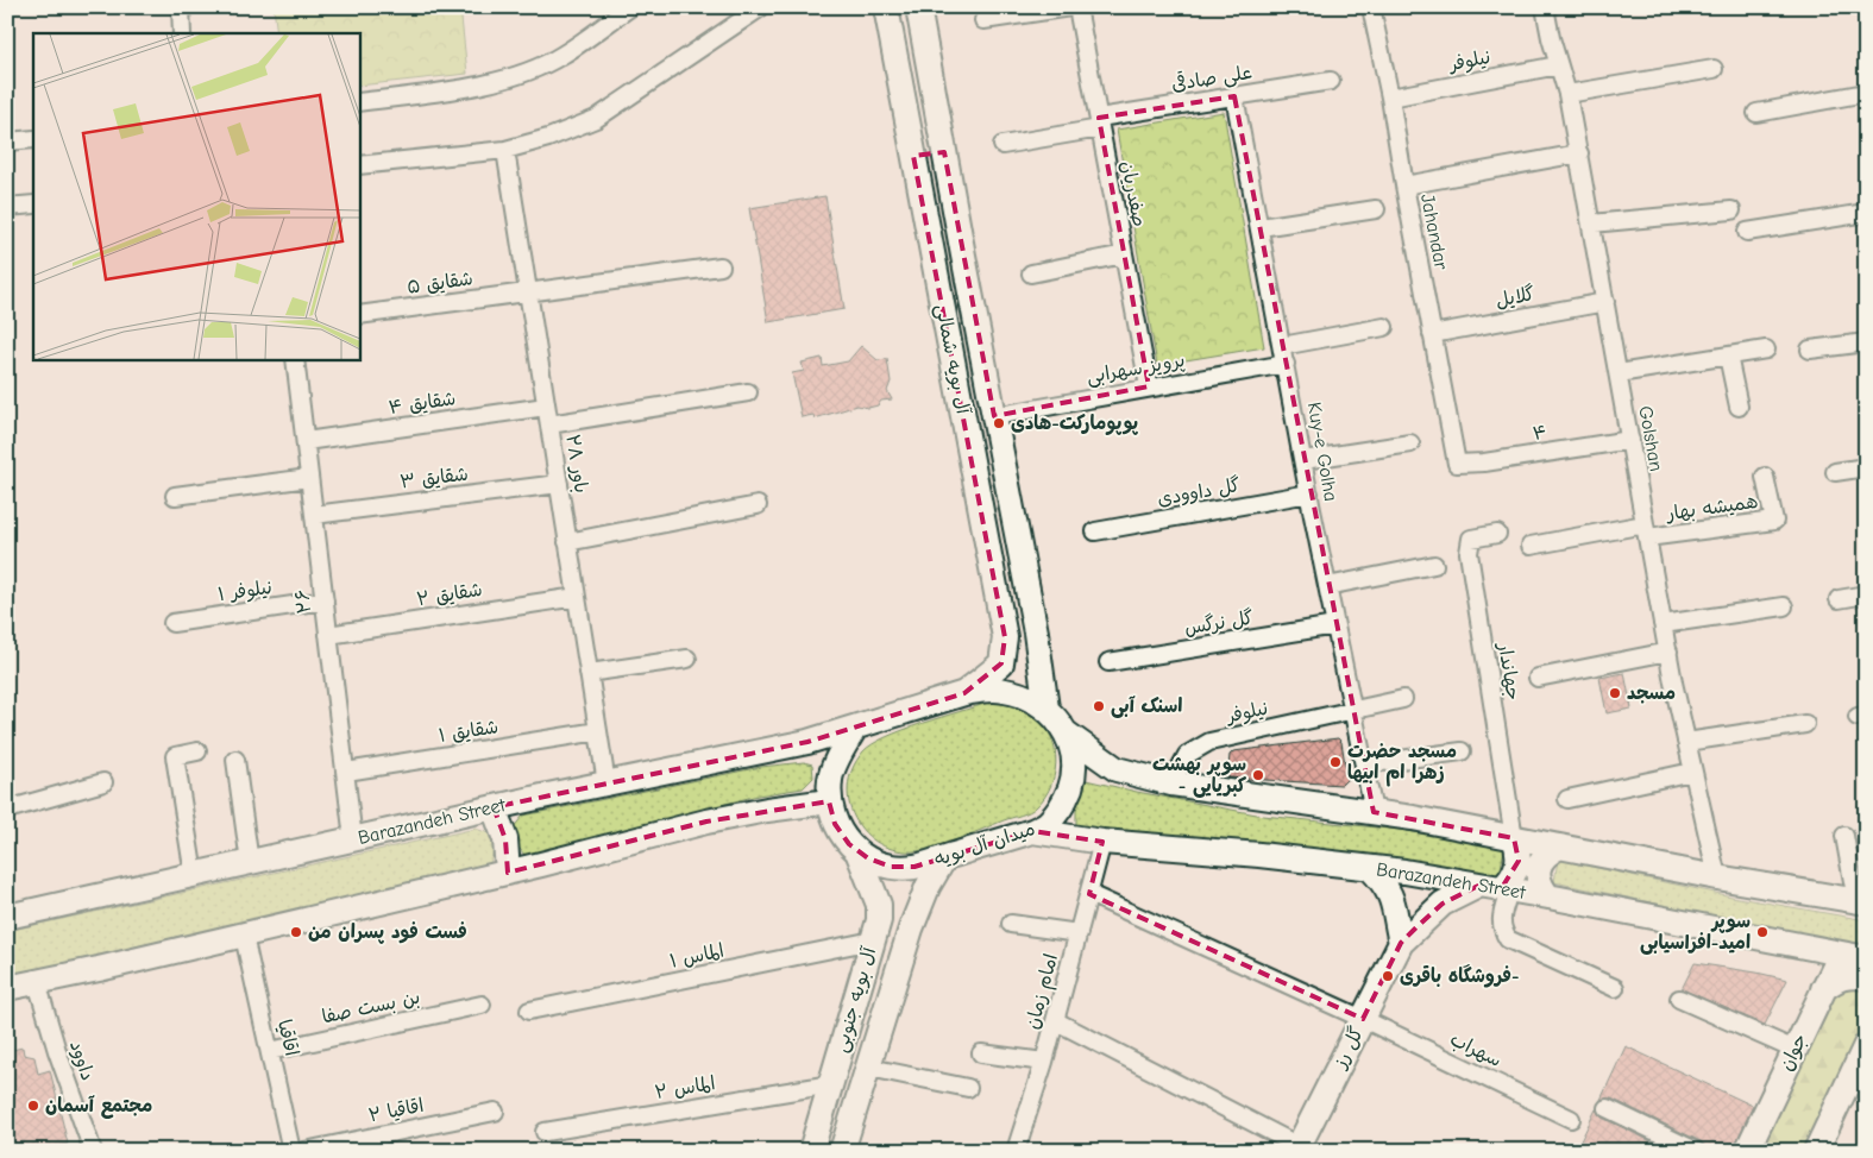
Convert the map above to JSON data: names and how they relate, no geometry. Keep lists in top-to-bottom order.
{
  "streets": {
    "main road": [
      "آل بویه شمالی",
      "Barazandeh Street",
      "میدان آل بویه",
      "آل بویه جنوبی",
      "گل رز",
      "جوان"
    ],
    "street": [
      "نیلوفر",
      "علی صادقی",
      "صفدریان",
      "Jahandar",
      "شقایق ۵",
      "گلایل",
      "پرویز سهرابی",
      "شقایق ۴",
      "۴",
      "Golshan",
      "Kuy-e Golha",
      "باور ۲۸",
      "شقایق ۳",
      "گل داوودی",
      "همیشه بهار",
      "نیلوفر ۱",
      "شقایق ۲",
      "۲۶",
      "گل نرگس",
      "جهاندار",
      "شقایق ۱",
      "الماس ۱",
      "امام زمان",
      "بن بست صفا",
      "اقاقیا",
      "سهراب",
      "داوود",
      "الماس ۲",
      "اقاقیا ۲"
    ]
  },
  "crossings": [
    ["نیلوفر", "Jahandar"],
    ["نیلوفر", "Golshan"],
    ["نیلوفر", "Kuy-e Golha"],
    ["علی صادقی", "صفدریان"],
    ["علی صادقی", "Kuy-e Golha"],
    ["صفدریان", "پرویز سهرابی"],
    ["Jahandar", "گلایل"],
    ["Jahandar", "۴"],
    ["شقایق ۵", "باور ۲۸"],
    ["گلایل", "Golshan"],
    ["آل بویه شمالی", "پرویز سهرابی"],
    ["آل بویه شمالی", "میدان آل بویه"],
    ["پرویز سهرابی", "Kuy-e Golha"],
    ["شقایق ۴", "باور ۲۸"],
    ["شقایق ۴", "۲۶"],
    ["۴", "Golshan"],
    ["Golshan", "همیشه بهار"],
    ["Kuy-e Golha", "گل داوودی"],
    ["Kuy-e Golha", "گل نرگس"],
    ["باور ۲۸", "شقایق ۳"],
    ["باور ۲۸", "شقایق ۲"],
    ["باور ۲۸", "شقایق ۱"],
    ["باور ۲۸", "Barazandeh Street"],
    ["شقایق ۳", "۲۶"],
    ["نیلوفر ۱", "۲۶"],
    ["شقایق ۲", "۲۶"],
    ["۲۶", "شقایق ۱"],
    ["۲۶", "Barazandeh Street"],
    ["Barazandeh Street", "میدان آل بویه"],
    ["Barazandeh Street", "امام زمان"],
    ["Barazandeh Street", "جوان"],
    ["میدان آل بویه", "آل بویه جنوبی"],
    ["الماس ۱", "آل بویه جنوبی"],
    ["امام زمان", "سهراب"],
    ["آل بویه جنوبی", "الماس ۲"],
    ["بن بست صفا", "اقاقیا"],
    ["گل رز", "سهراب"]
  ],
  "places": [
    "پوپومارکت-هادی",
    "مسجد",
    "اسنک آبی",
    "مسجد حضرت زهرا ام ابیها",
    "سوپر بهشت - کبریایی",
    "فست فود پسران من",
    "سوپر امید-افراسیابی",
    "فروشگاه باقری-",
    "مجتمع آسمان"
  ]
}
